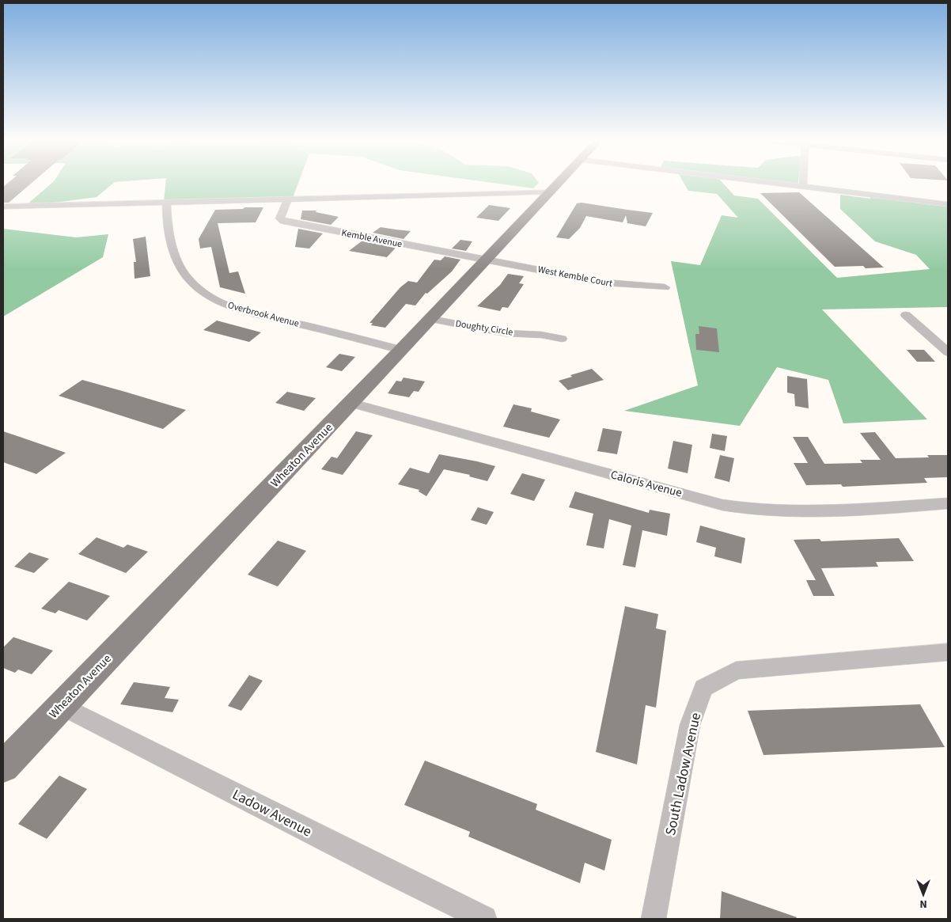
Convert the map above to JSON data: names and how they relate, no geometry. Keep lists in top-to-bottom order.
{
  "streets": {
    "main road": ["Wheaton Avenue"],
    "street": [
      "Kemble Avenue",
      "West Kemble Court",
      "Overbrook Avenue",
      "Doughty Circle",
      "Caloris Avenue",
      "South Ladow Avenue",
      "Ladow Avenue"
    ]
  },
  "crossings": [
    ["Kemble Avenue", "West Kemble Court"],
    ["Kemble Avenue", "Wheaton Avenue"],
    ["West Kemble Court", "Wheaton Avenue"],
    ["Overbrook Avenue", "Wheaton Avenue"],
    ["Doughty Circle", "Wheaton Avenue"],
    ["Wheaton Avenue", "Caloris Avenue"],
    ["Wheaton Avenue", "Ladow Avenue"]
  ],
  "north": "bottom"
}
